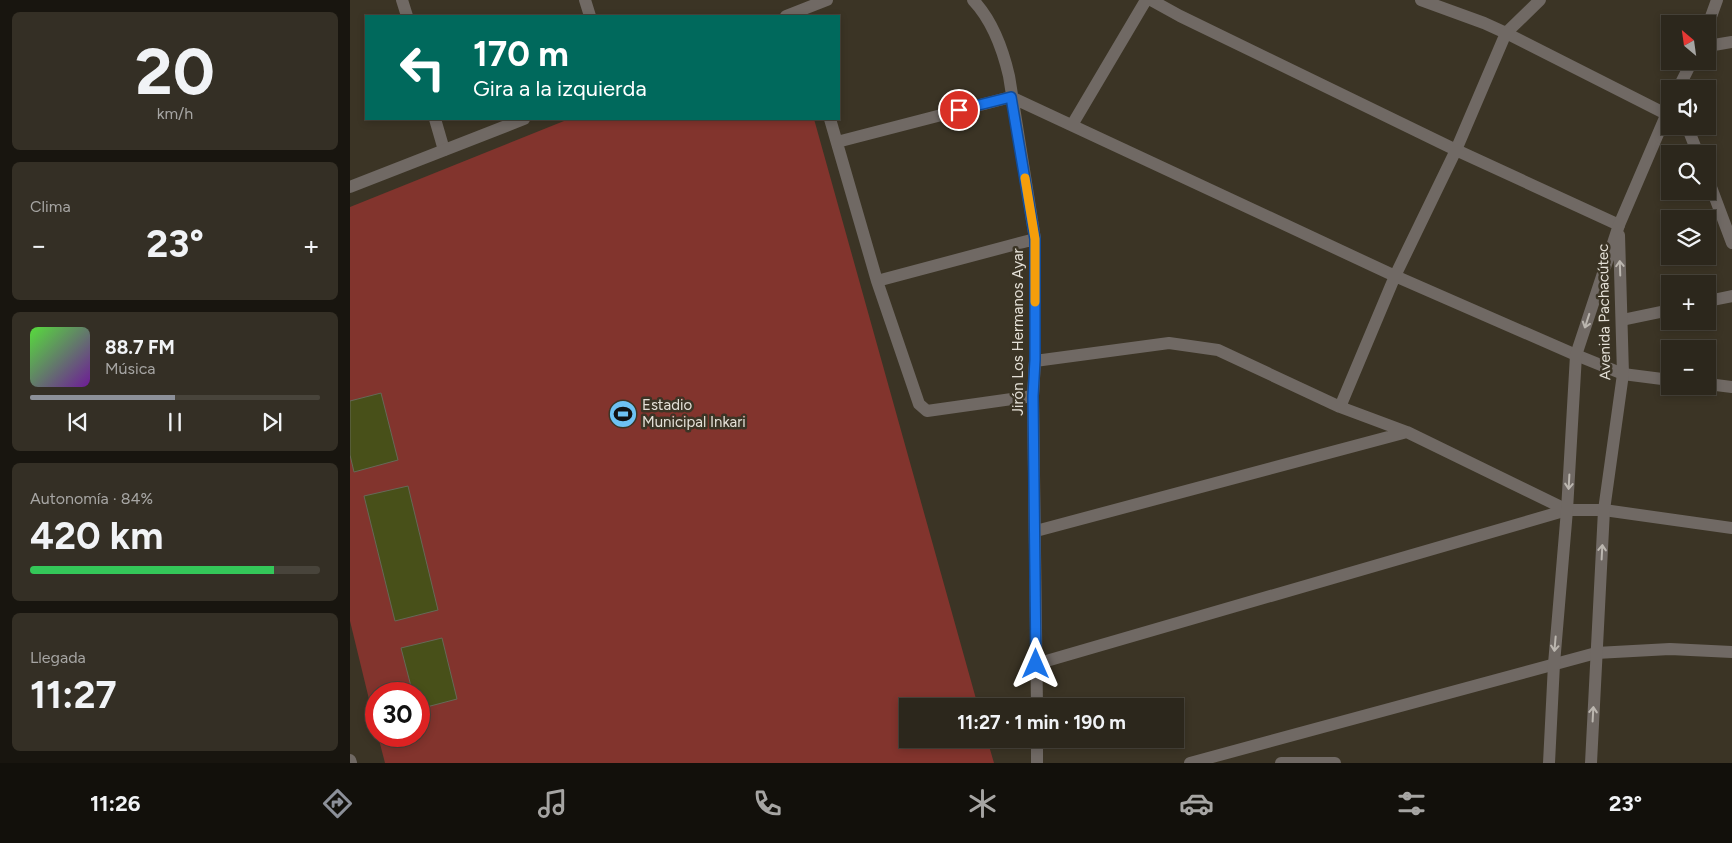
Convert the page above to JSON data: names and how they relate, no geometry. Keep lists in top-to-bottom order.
{
  "streets": {
    "street": ["Avenida Pachacútec", "Jirón Los Hermanos Ayar"]
  },
  "places": {
    "sports": ["Estadio Municipal Inkari"]
  },
  "north": "top left",
  "page": {
    "tile": [
      ["20", "km/h"],
      "Clima",
      ["Autonomía · 84%", "420 km"],
      ["Llegada", "11:27"]
    ],
    "map_buttons": ["+", "−"],
    "turn": ["170 m", "Gira a la izquierda"],
    "heat": ["−", "23°", "+"],
    "song": ["88.7 FM", "Música"],
    "limit": "30",
    "trip": "11:27 · 1 min · 190 m",
    "tabs": ["11:26", "23°"]
  }
}
